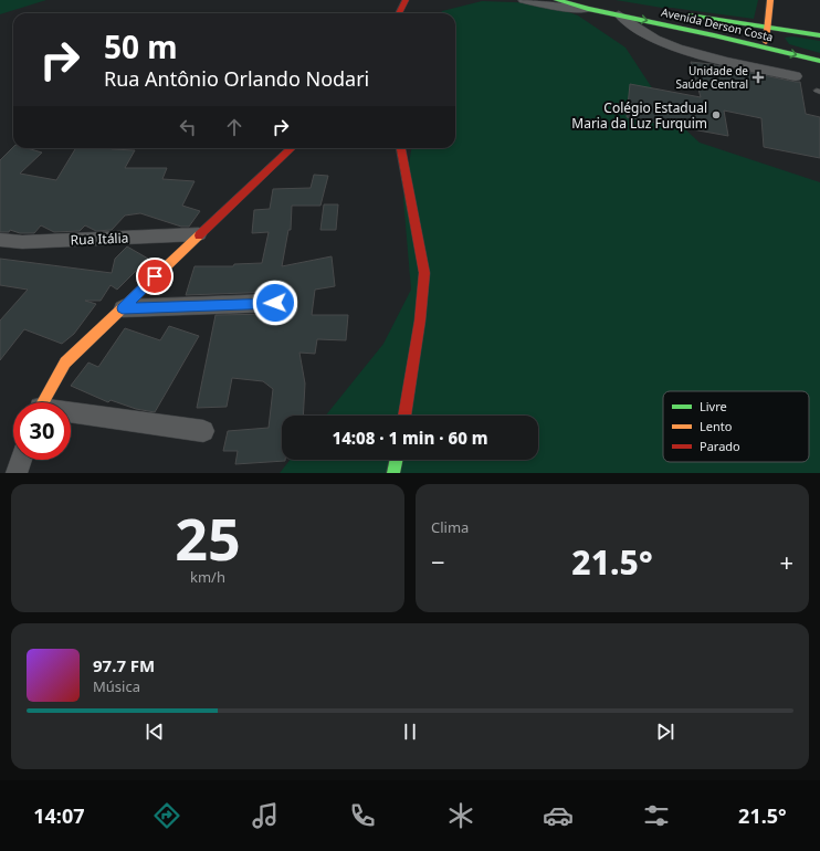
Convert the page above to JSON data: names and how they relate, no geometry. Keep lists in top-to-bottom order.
{
  "streets": {
    "street": ["Avenida Derson Costa", "Rua Itália"]
  },
  "places": {
    "health": ["Unidade de Saúde Central"],
    "other": ["Colégio Estadual Maria da Luz Furquim"]
  },
  "legend": ["Livre", "Lento", "Parado"],
  "page": {
    "turn": ["50 m", "Rua Antônio Orlando Nodari"],
    "limit": "30",
    "trip": "14:08 · 1 min · 60 m",
    "tile": [
      ["25", "km/h"],
      "Clima"
    ],
    "heat": ["−", "21.5°", "+"],
    "song": ["97.7 FM", "Música"],
    "tabs": ["14:07", "21.5°"]
  }
}
